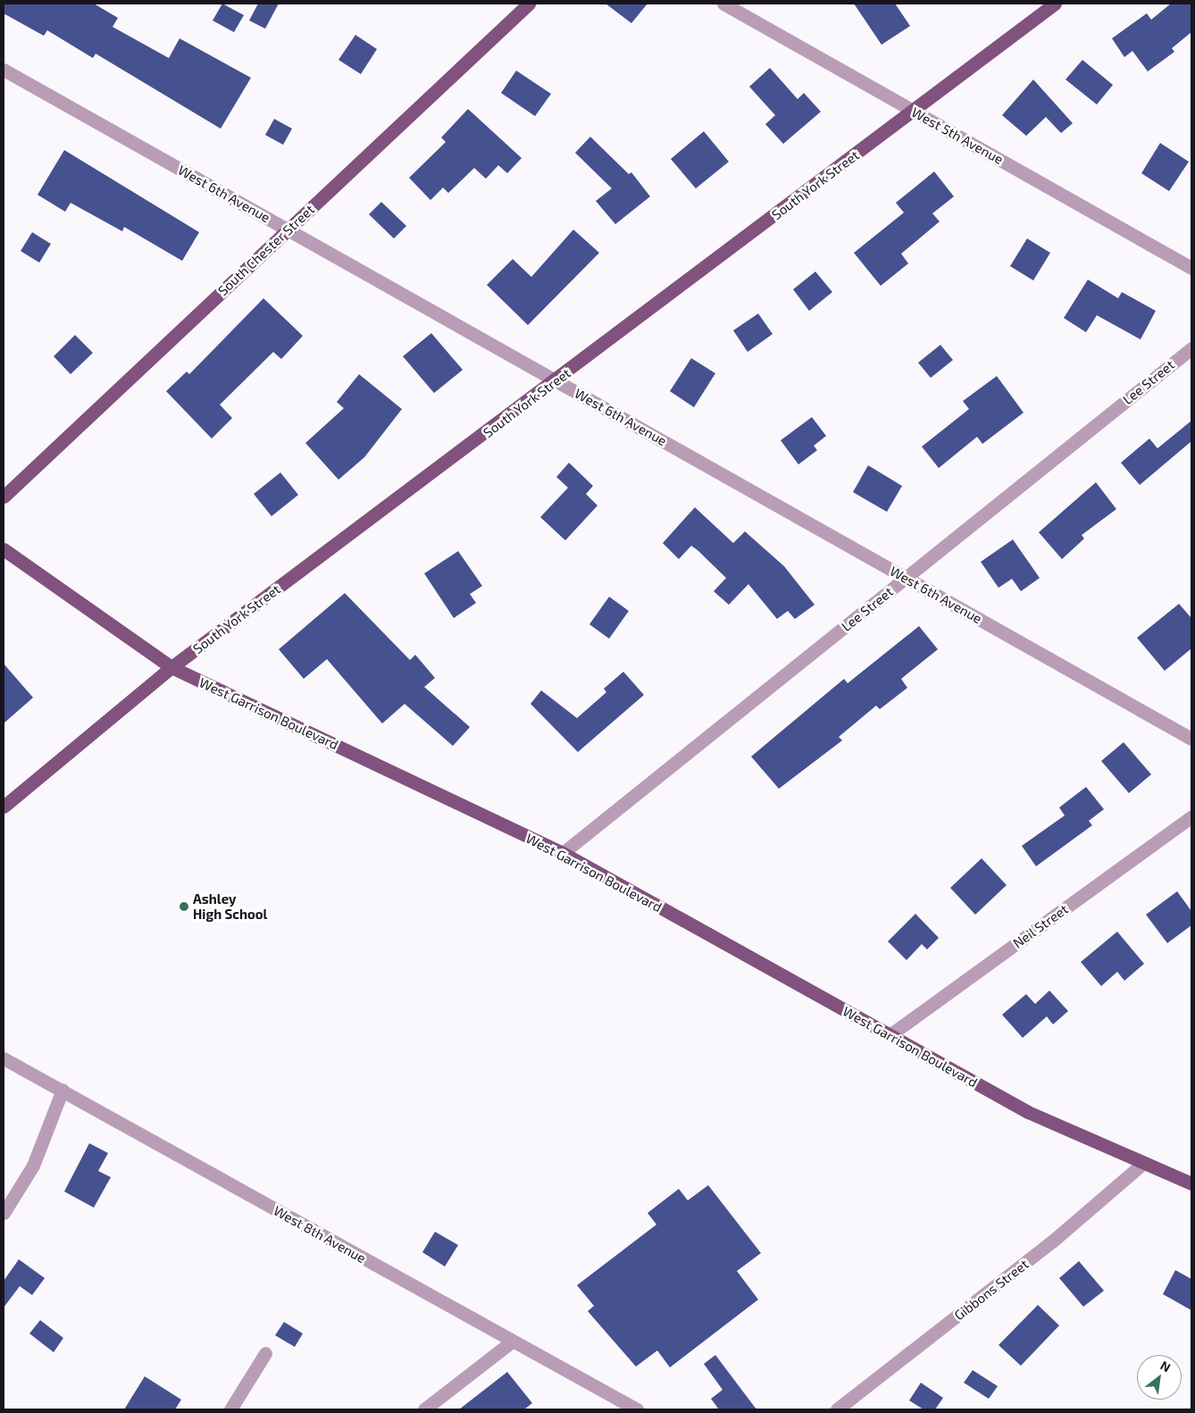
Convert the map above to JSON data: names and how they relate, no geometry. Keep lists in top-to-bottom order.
{
  "streets": {
    "main road": ["South York Street", "South Chester Street", "West Garrison Boulevard"],
    "street": [
      "West 5th Avenue",
      "West 6th Avenue",
      "Lee Street",
      "Neil Street",
      "West 8th Avenue",
      "Gibbons Street"
    ]
  },
  "crossings": [
    ["West 5th Avenue", "South York Street"],
    ["South York Street", "West 6th Avenue"],
    ["South York Street", "West Garrison Boulevard"],
    ["West 6th Avenue", "South Chester Street"],
    ["West 6th Avenue", "Lee Street"],
    ["Lee Street", "West Garrison Boulevard"],
    ["West Garrison Boulevard", "Neil Street"],
    ["West Garrison Boulevard", "Gibbons Street"]
  ],
  "places": ["Ashley High School"],
  "north": "top right"
}
